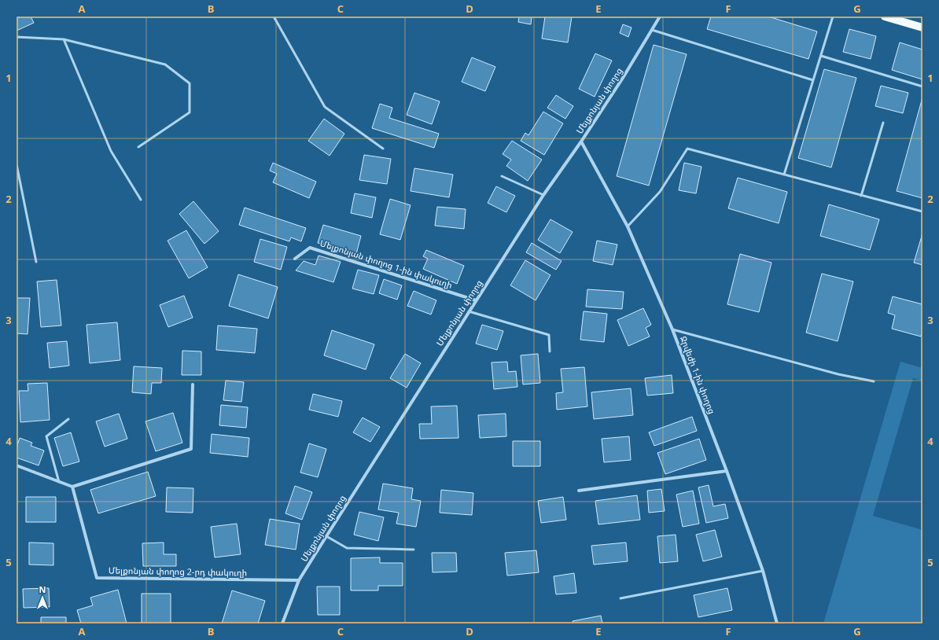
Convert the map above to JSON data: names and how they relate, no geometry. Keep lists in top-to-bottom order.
{
  "streets": {
    "street": [
      "Մելքոնյան փողոց",
      "Մելքոնյան փողոց 1-ին փակուղի",
      "Ջրվեժի 1-ին փողոց",
      "Մելքոնյան փողոց 2-րդ փակուղի"
    ]
  },
  "crossings": [
    ["Մելքոնյան փողոց", "Մելքոնյան փողոց 1-ին փակուղի"],
    ["Մելքոնյան փողոց", "Ջրվեժի 1-ին փողոց"],
    ["Մելքոնյան փողոց", "Մելքոնյան փողոց 2-րդ փակուղի"]
  ],
  "north": "top",
  "grid": {
    "columns": [
      "A",
      "B",
      "C",
      "D",
      "E",
      "F",
      "G"
    ],
    "rows": [
      "1",
      "2",
      "3",
      "4",
      "5"
    ]
  }
}
